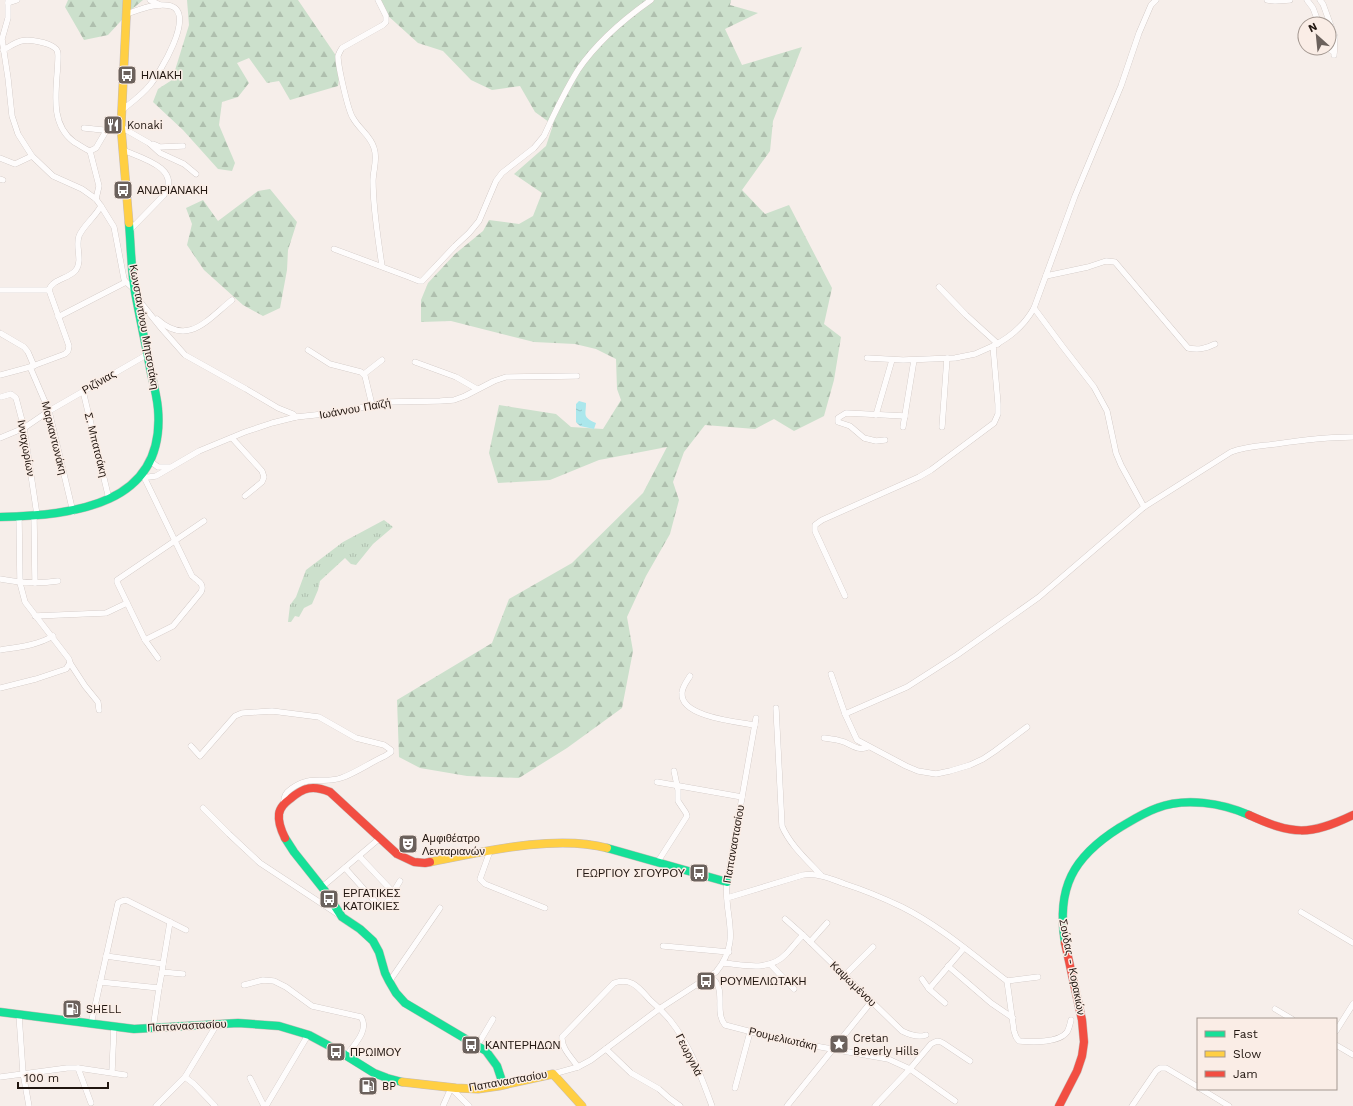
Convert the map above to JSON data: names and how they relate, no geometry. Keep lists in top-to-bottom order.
{
  "streets": {
    "street": [
      "Κωνσταντίνου Μητσοτάκη",
      "Ριζίνιας",
      "Ιωάννου Παϊζή",
      "Μαρκαντωνάκη",
      "Σ. Μπατσάκη",
      "Ινναχωρίων",
      "Παπαναστασίου",
      "Σούδας - Κορακιών",
      "Καψωμένου",
      "Ρουμελιωτάκη",
      "Γεωργιλά"
    ]
  },
  "crossings": [
    ["Κωνσταντίνου Μητσοτάκη", "Ριζίνιας"],
    ["Κωνσταντίνου Μητσοτάκη", "Ιωάννου Παϊζή"],
    ["Κωνσταντίνου Μητσοτάκη", "Μαρκαντωνάκη"],
    ["Κωνσταντίνου Μητσοτάκη", "Σ. Μπατσάκη"],
    ["Κωνσταντίνου Μητσοτάκη", "Ινναχωρίων"],
    ["Ριζίνιας", "Μαρκαντωνάκη"],
    ["Ριζίνιας", "Σ. Μπατσάκη"],
    ["Ριζίνιας", "Ινναχωρίων"],
    ["Παπαναστασίου", "Ρουμελιωτάκη"],
    ["Παπαναστασίου", "Γεωργιλά"]
  ],
  "places": {
    "bus stop": [
      "ΗΛΙΑΚΗ",
      "ΑΝΔΡΙΑΝΑΚΗ",
      "ΓΕΩΡΓΙΟΥ ΣΓΟΥΡΟΥ",
      "ΕΡΓΑΤΙΚΕΣ ΚΑΤΟΙΚΙΕΣ",
      "ΡΟΥΜΕΛΙΩΤΑΚΗ",
      "ΚΑΝΤΕΡΗΔΩΝ",
      "ΠΡΩΙΜΟΥ"
    ],
    "restaurant": ["Konaki"],
    "theatre": ["Αμφιθέατρο Λενταριανών"],
    "fuel station": ["SHELL", "BP"],
    "place": ["Cretan Beverly Hills"]
  },
  "legend": ["Fast", "Slow", "Jam"],
  "scale_bar": "100 m",
  "north": "top left"
}
